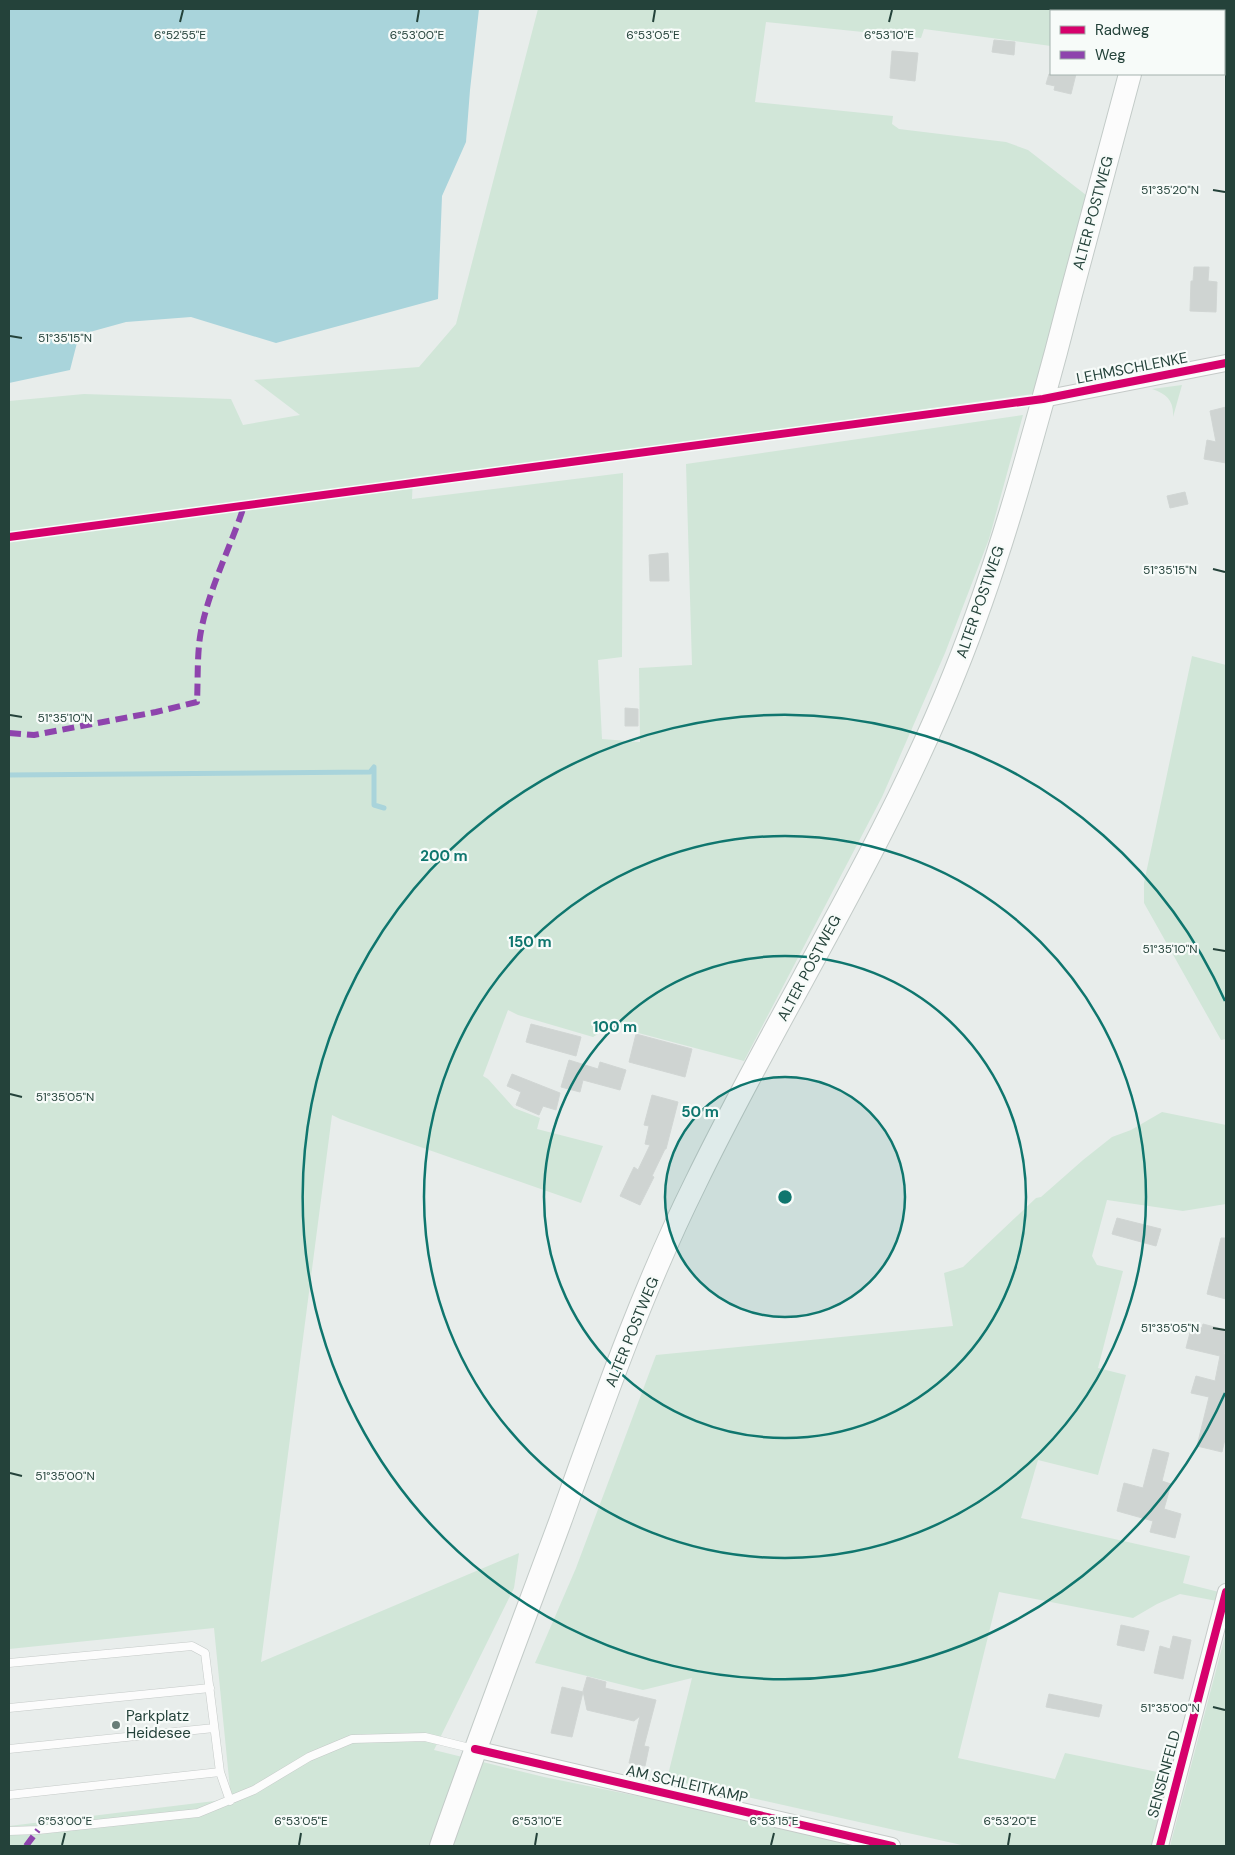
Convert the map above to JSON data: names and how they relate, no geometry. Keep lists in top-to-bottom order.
{
  "streets": {
    "main road": ["ALTER POSTWEG"],
    "street": ["LEHMSCHLENKE", "SENSENFELD", "AM SCHLEITKAMP"]
  },
  "crossings": [
    ["ALTER POSTWEG", "LEHMSCHLENKE"],
    ["ALTER POSTWEG", "AM SCHLEITKAMP"]
  ],
  "places": ["Parkplatz Heidesee"],
  "legend": ["Radweg", "Weg"],
  "coordinates": [
    "6°53'00\"E",
    "6°53'05\"E",
    "6°53'10\"E",
    "6°52'55\"E",
    "51°35'20\"N",
    "51°35'15\"N",
    "51°35'10\"N",
    "51°35'05\"N",
    "51°35'00\"N",
    "6°53'15\"E",
    "6°53'20\"E"
  ],
  "rings": [
    "200 m",
    "150 m",
    "100 m",
    "50 m"
  ]
}
